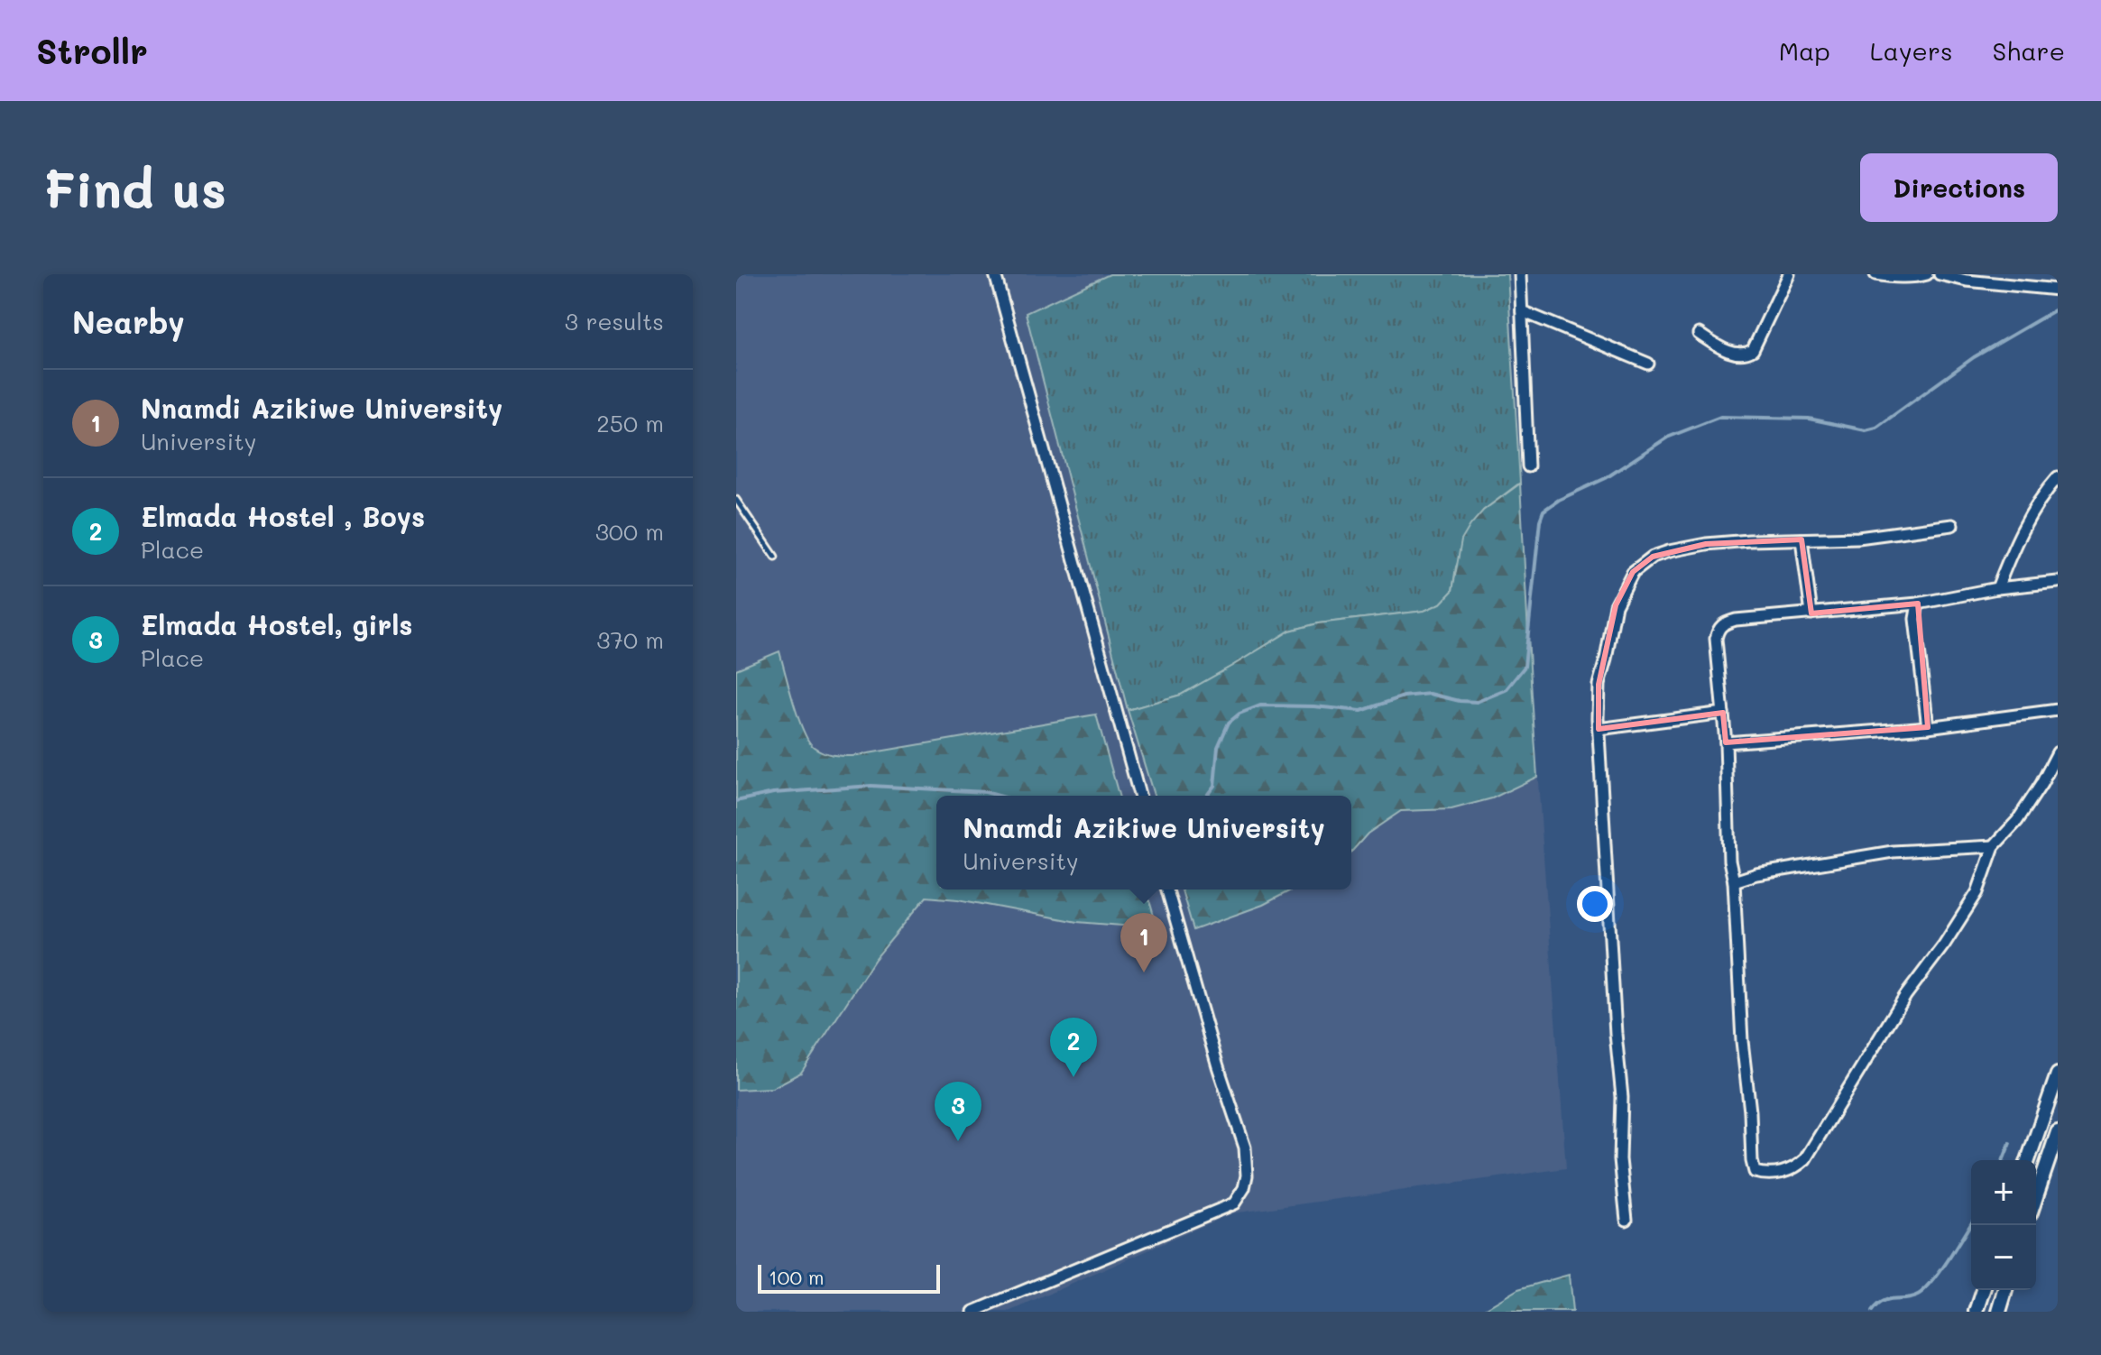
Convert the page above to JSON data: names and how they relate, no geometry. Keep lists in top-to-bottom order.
{
  "scale_bar": "100 m",
  "page": {
    "header": "Strollr",
    "nav": ["Map", "Layers", "Share"],
    "buttons": "Directions",
    "title": "Find us",
    "heading": ["Nearby", "3 results"],
    "list": [
      {
        "mark": "1",
        "name": "Nnamdi Azikiwe University",
        "note": "University",
        "value": "250 m"
      },
      {
        "mark": "2",
        "name": "Elmada Hostel , Boys",
        "note": "Place",
        "value": "300 m"
      },
      {
        "mark": "3",
        "name": "Elmada Hostel, girls",
        "note": "Place",
        "value": "370 m"
      }
    ],
    "popup": ["Nnamdi Azikiwe University", "University"],
    "pins": ["1", "2", "3"],
    "map_buttons": ["+", "−"],
    "scale": "100 m"
  }
}
